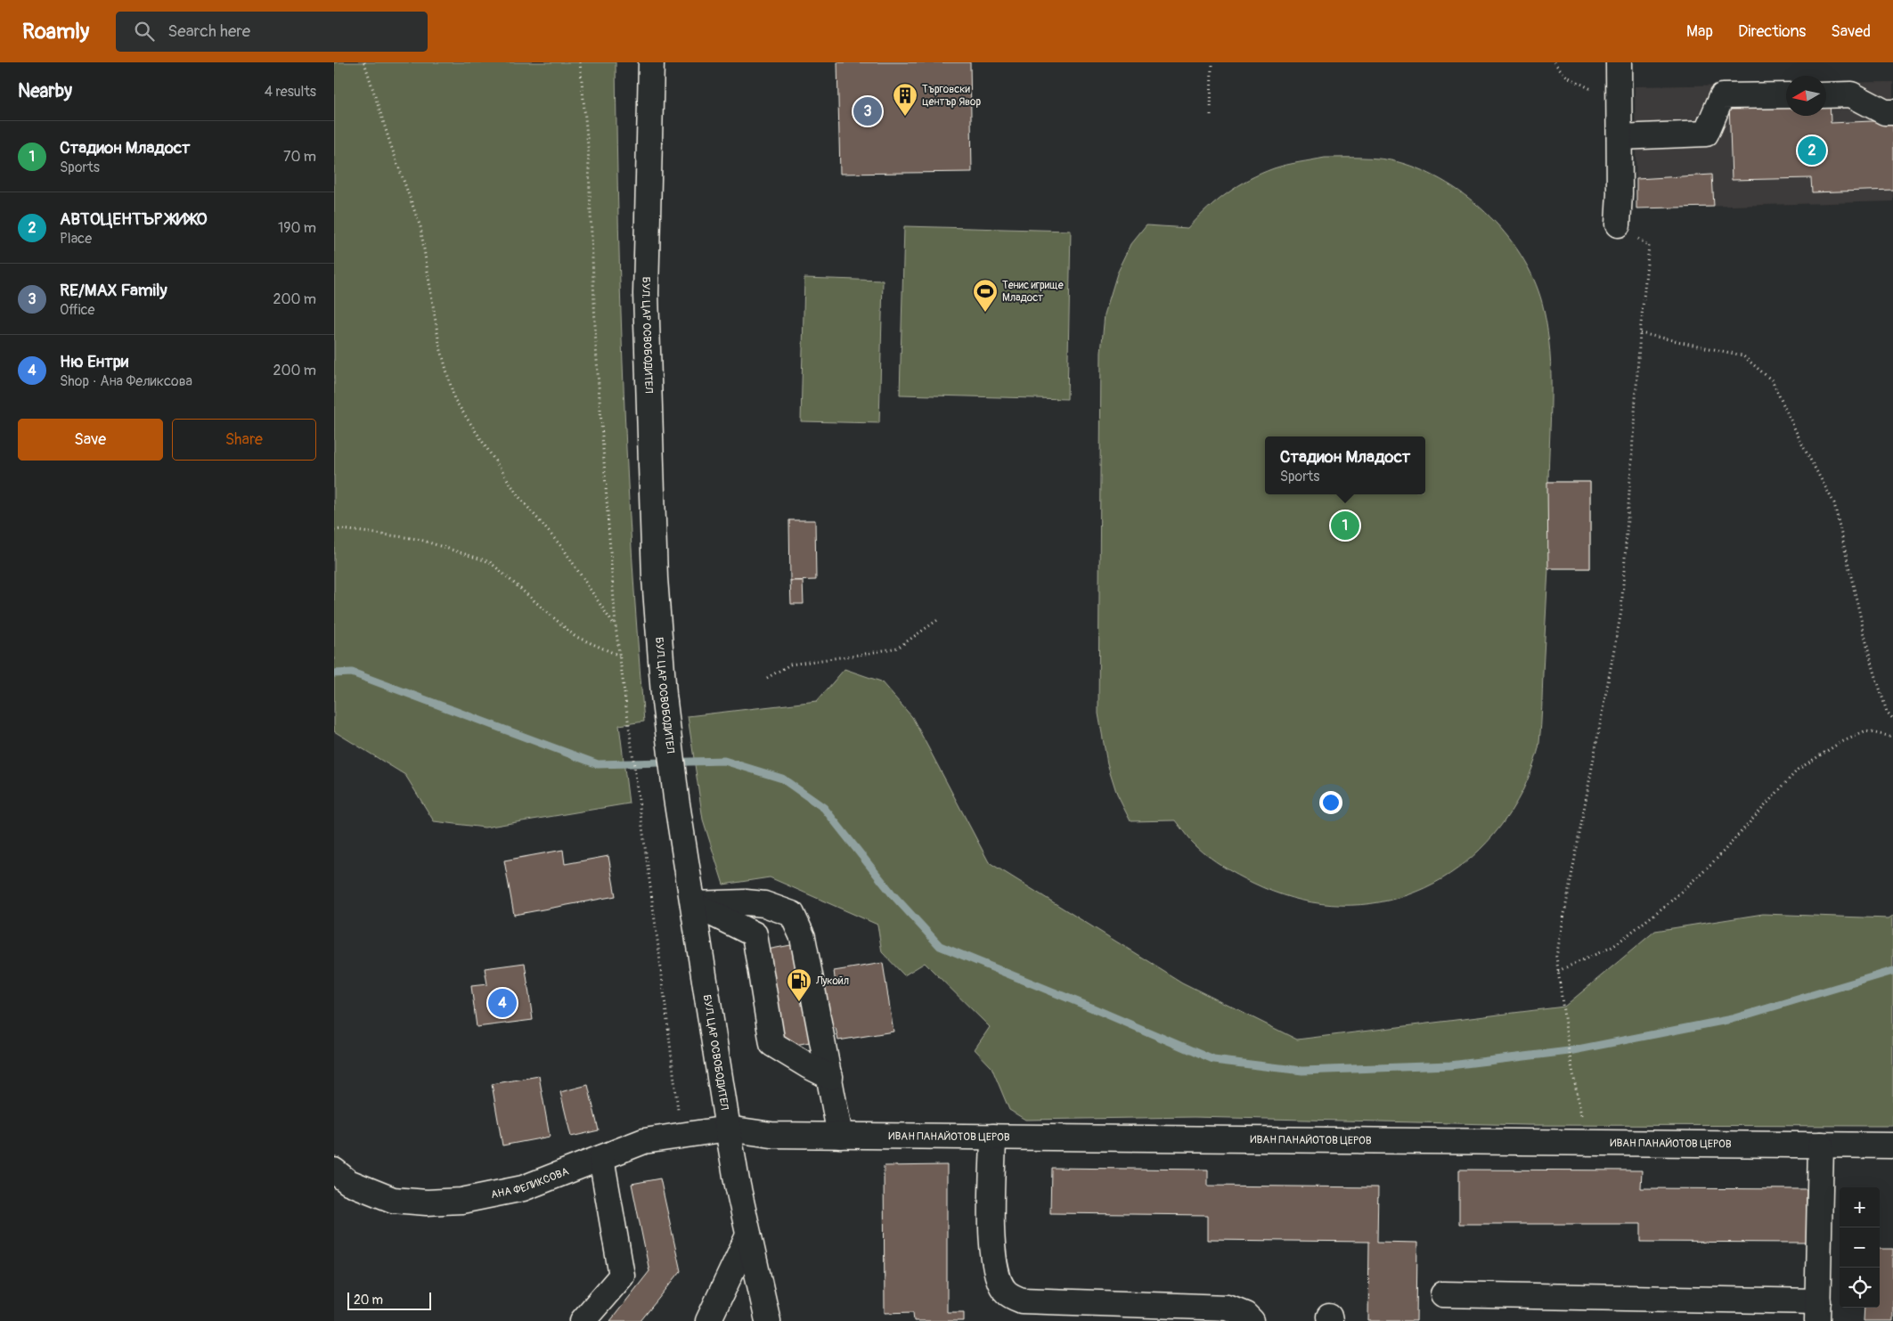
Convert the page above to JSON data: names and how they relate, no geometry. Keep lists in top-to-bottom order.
{
  "streets": {
    "street": ["БУЛ. ЦАР ОСВОБОДИТЕЛ", "ИВАН ПАНАЙОТОВ ЦЕРОВ", "АНА ФЕЛИКСОВА"]
  },
  "crossings": [
    ["БУЛ. ЦАР ОСВОБОДИТЕЛ", "ИВАН ПАНАЙОТОВ ЦЕРОВ"],
    ["БУЛ. ЦАР ОСВОБОДИТЕЛ", "АНА ФЕЛИКСОВА"],
    ["ИВАН ПАНАЙОТОВ ЦЕРОВ", "АНА ФЕЛИКСОВА"]
  ],
  "places": {
    "building": ["Търговски център Явор"],
    "sports": ["Тенис игрище Младост"],
    "fuel station": ["Лукойл"]
  },
  "scale_bar": "20 m",
  "north": "left",
  "page": {
    "header": "Roamly",
    "search": "Search here",
    "nav": ["Map", "Directions", "Saved"],
    "heading": ["Nearby", "4 results"],
    "pins": [
      "3",
      "2",
      "1",
      "4"
    ],
    "list": [
      {
        "mark": "1",
        "name": "Стадион Младост",
        "note": "Sports",
        "value": "70 m"
      },
      {
        "mark": "2",
        "name": "АВТОЦЕНТЪР ЖИЖО",
        "note": "Place",
        "value": "190 m"
      },
      {
        "mark": "3",
        "name": "RE/MAX Family",
        "note": "Office",
        "value": "200 m"
      },
      {
        "mark": "4",
        "name": "Ню Ентри",
        "note": "Shop · Ана Феликсова",
        "value": "200 m"
      }
    ],
    "buttons": ["Save", "Share"],
    "popup": ["Стадион Младост", "Sports"],
    "map_buttons": ["+", "−"],
    "scale": "20 m"
  }
}
